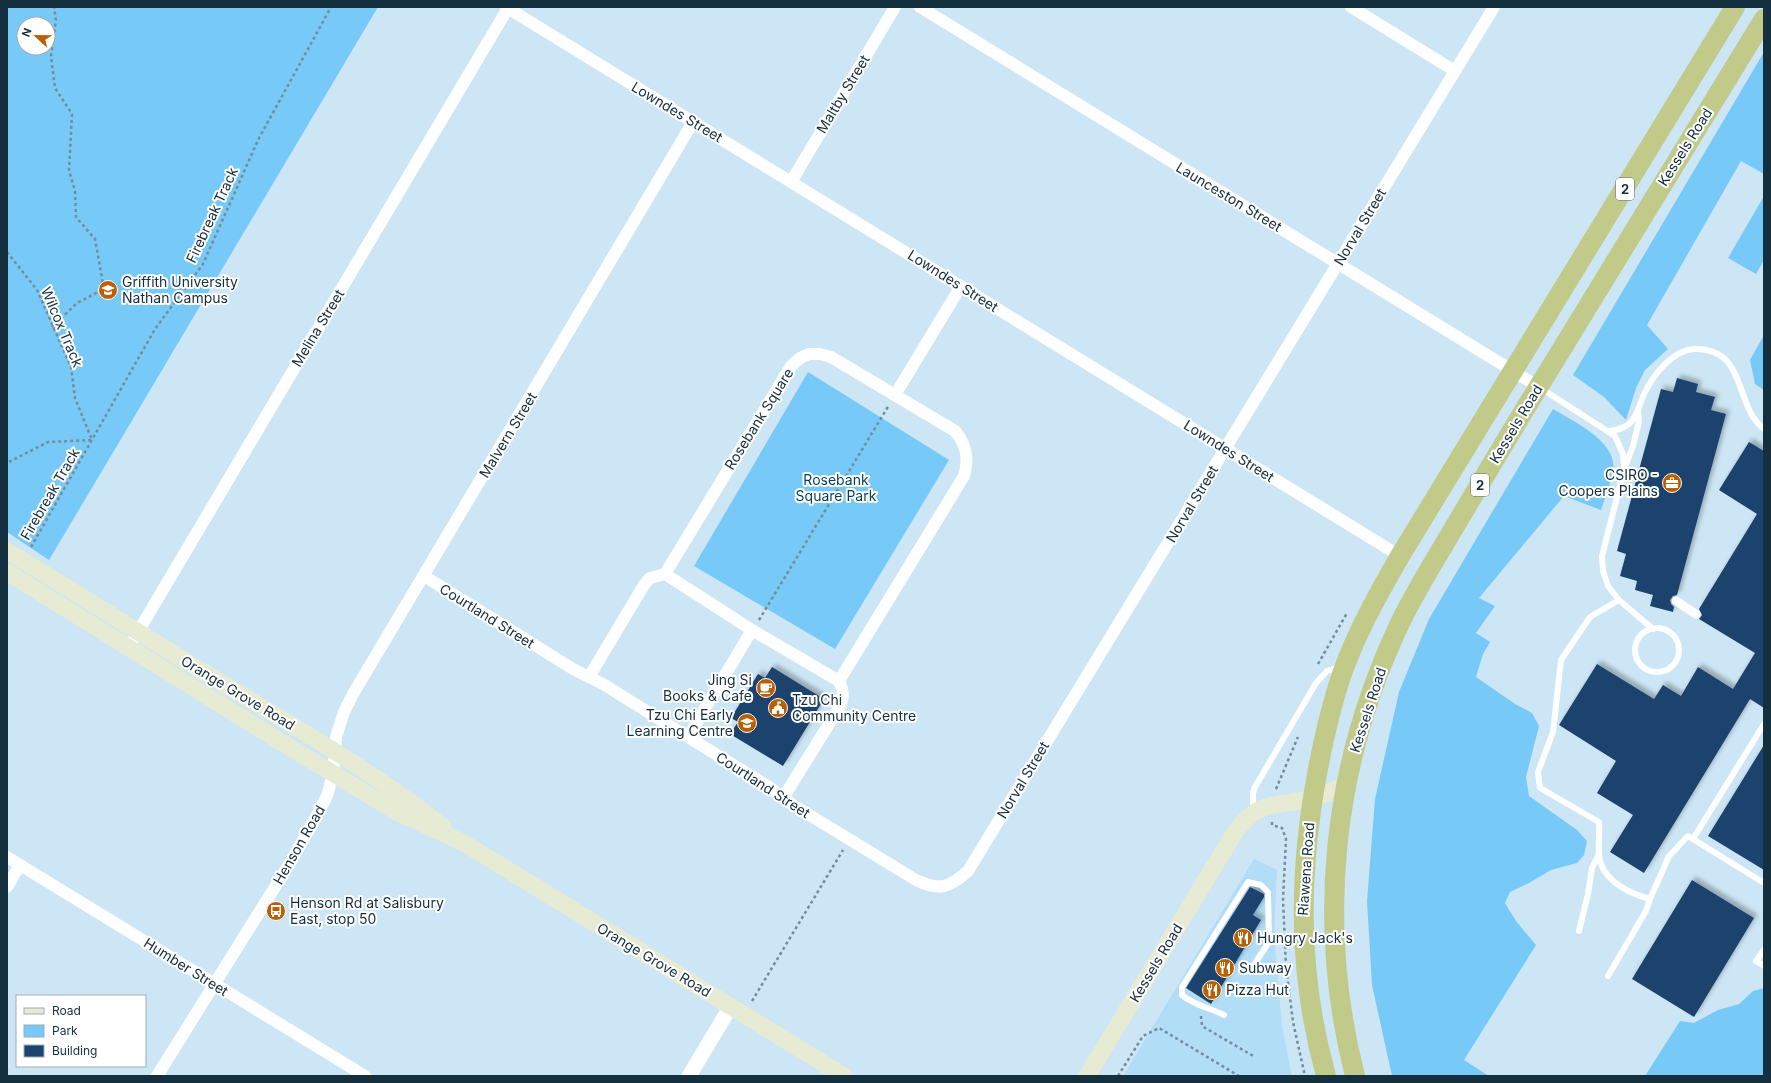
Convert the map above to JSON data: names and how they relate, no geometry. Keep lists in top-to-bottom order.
{
  "streets": {
    "highway": ["Kessels Road", "2", "Riawena Road"],
    "main road": ["Orange Grove Road"],
    "street": [
      "Maltby Street",
      "Lowndes Street",
      "Launceston Street",
      "Norval Street",
      "Melina Street",
      "Rosebank Square",
      "Malvern Street",
      "Courtland Street",
      "Henson Road",
      "Humber Street"
    ],
    "path": ["Firebreak Track", "Wilcox Track"]
  },
  "crossings": [
    ["Maltby Street", "Lowndes Street"],
    ["Lowndes Street", "Kessels Road"],
    ["Lowndes Street", "Norval Street"],
    ["Lowndes Street", "Melina Street"],
    ["Lowndes Street", "Malvern Street"],
    ["Kessels Road", "Launceston Street"],
    ["Kessels Road", "Riawena Road"],
    ["Launceston Street", "Norval Street"],
    ["Firebreak Track", "Wilcox Track"],
    ["Norval Street", "Courtland Street"],
    ["Melina Street", "Orange Grove Road"],
    ["Malvern Street", "Courtland Street"],
    ["Malvern Street", "Orange Grove Road"],
    ["Malvern Street", "Henson Road"],
    ["Orange Grove Road", "Henson Road"],
    ["Henson Road", "Humber Street"]
  ],
  "parks": ["Rosebank Square Park"],
  "places": {
    "school or university": ["Griffith University Nathan Campus", "Tzu Chi Early Learning Centre"],
    "office": ["CSIRO - Coopers Plains"],
    "cafe": ["Jing Si Books & Cafe"],
    "public building": ["Tzu Chi Community Centre"],
    "bus stop": ["Henson Rd at Salisbury East, stop 50"],
    "restaurant": ["Hungry Jack's", "Subway", "Pizza Hut"]
  },
  "legend": ["Road", "Park", "Building"],
  "north": "left"
}
